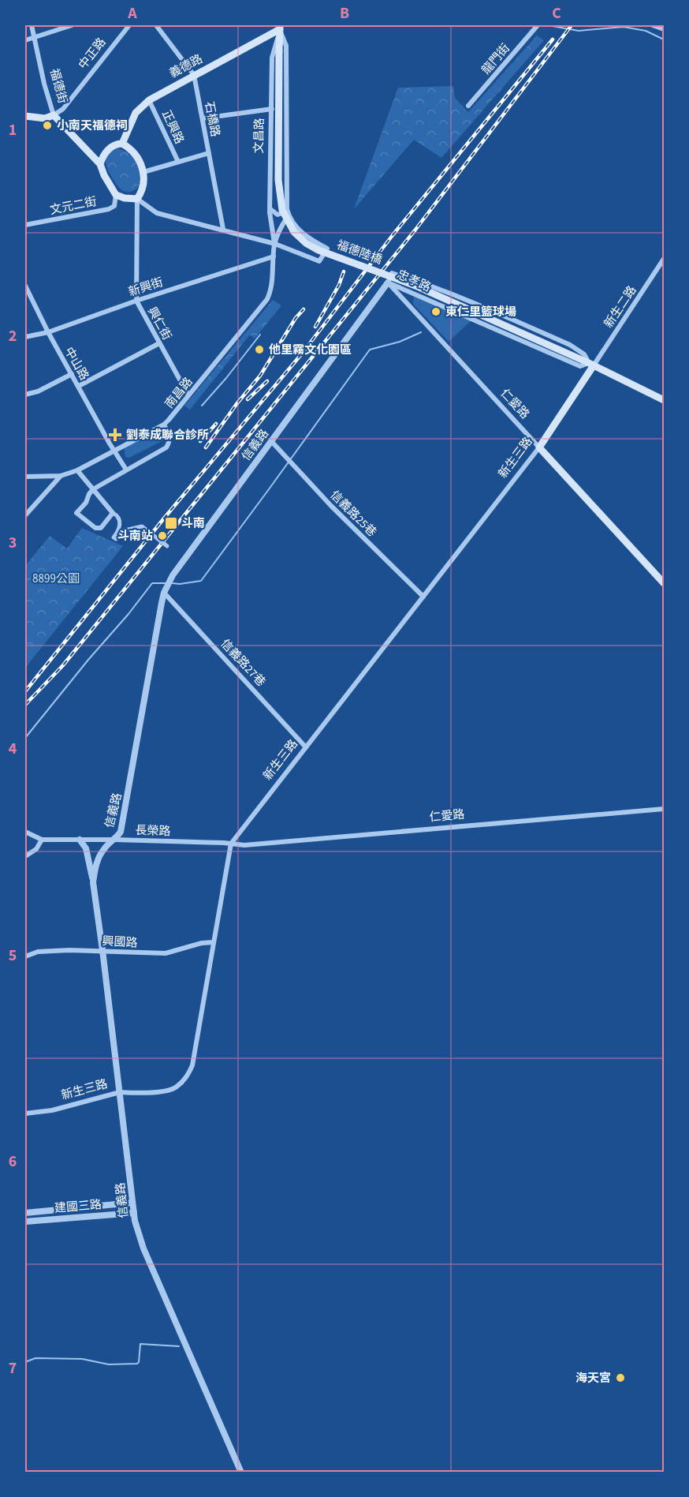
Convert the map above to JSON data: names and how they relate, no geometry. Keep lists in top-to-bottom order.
{
  "streets": {
    "main road": [
      "義德路",
      "福德街",
      "福德陸橋",
      "忠孝路",
      "仁愛路",
      "新生三路"
    ],
    "street": [
      "中正路",
      "龍門街",
      "石橋路",
      "正興路",
      "文昌路",
      "文元二街",
      "新興街",
      "新生二路",
      "興仁街",
      "中山路",
      "南昌路",
      "信義路",
      "信義路25巷",
      "信義路27巷",
      "長榮路",
      "興國路",
      "建國三路"
    ]
  },
  "crossings": [
    ["中正路", "福德街"],
    ["義德路", "福德街"],
    ["義德路", "石橋路"],
    ["義德路", "正興路"],
    ["義德路", "文昌路"],
    ["義德路", "文元二街"],
    ["義德路", "福德陸橋"],
    ["義德路", "興仁街"],
    ["福德街", "文元二街"],
    ["福德街", "興仁街"],
    ["文昌路", "福德陸橋"],
    ["文昌路", "南昌路"],
    ["文元二街", "興仁街"],
    ["福德陸橋", "忠孝路"],
    ["福德陸橋", "新生二路"],
    ["福德陸橋", "新生三路"],
    ["忠孝路", "新生二路"],
    ["忠孝路", "仁愛路"],
    ["忠孝路", "信義路"],
    ["忠孝路", "新生三路"],
    ["新興街", "興仁街"],
    ["新興街", "中山路"],
    ["新興街", "南昌路"],
    ["新生二路", "新生三路"],
    ["興仁街", "南昌路"],
    ["中山路", "南昌路"],
    ["仁愛路", "信義路"],
    ["仁愛路", "新生三路"],
    ["仁愛路", "長榮路"],
    ["信義路", "新生三路"],
    ["信義路", "信義路25巷"],
    ["信義路", "信義路27巷"],
    ["信義路", "長榮路"],
    ["信義路", "興國路"],
    ["信義路", "建國三路"],
    ["新生三路", "信義路25巷"],
    ["新生三路", "信義路27巷"],
    ["新生三路", "長榮路"],
    ["新生三路", "興國路"]
  ],
  "parks": ["8899公園"],
  "places": {
    "other": [
      "小南天福德祠",
      "東仁里籃球場",
      "他里霧文化園區",
      "斗南站",
      "海天宮"
    ],
    "health": ["劉泰成聯合診所"],
    "transit": ["斗南"]
  },
  "grid": {
    "columns": ["A", "B", "C"],
    "rows": [
      "1",
      "2",
      "3",
      "4",
      "5",
      "6",
      "7"
    ]
  }
}
